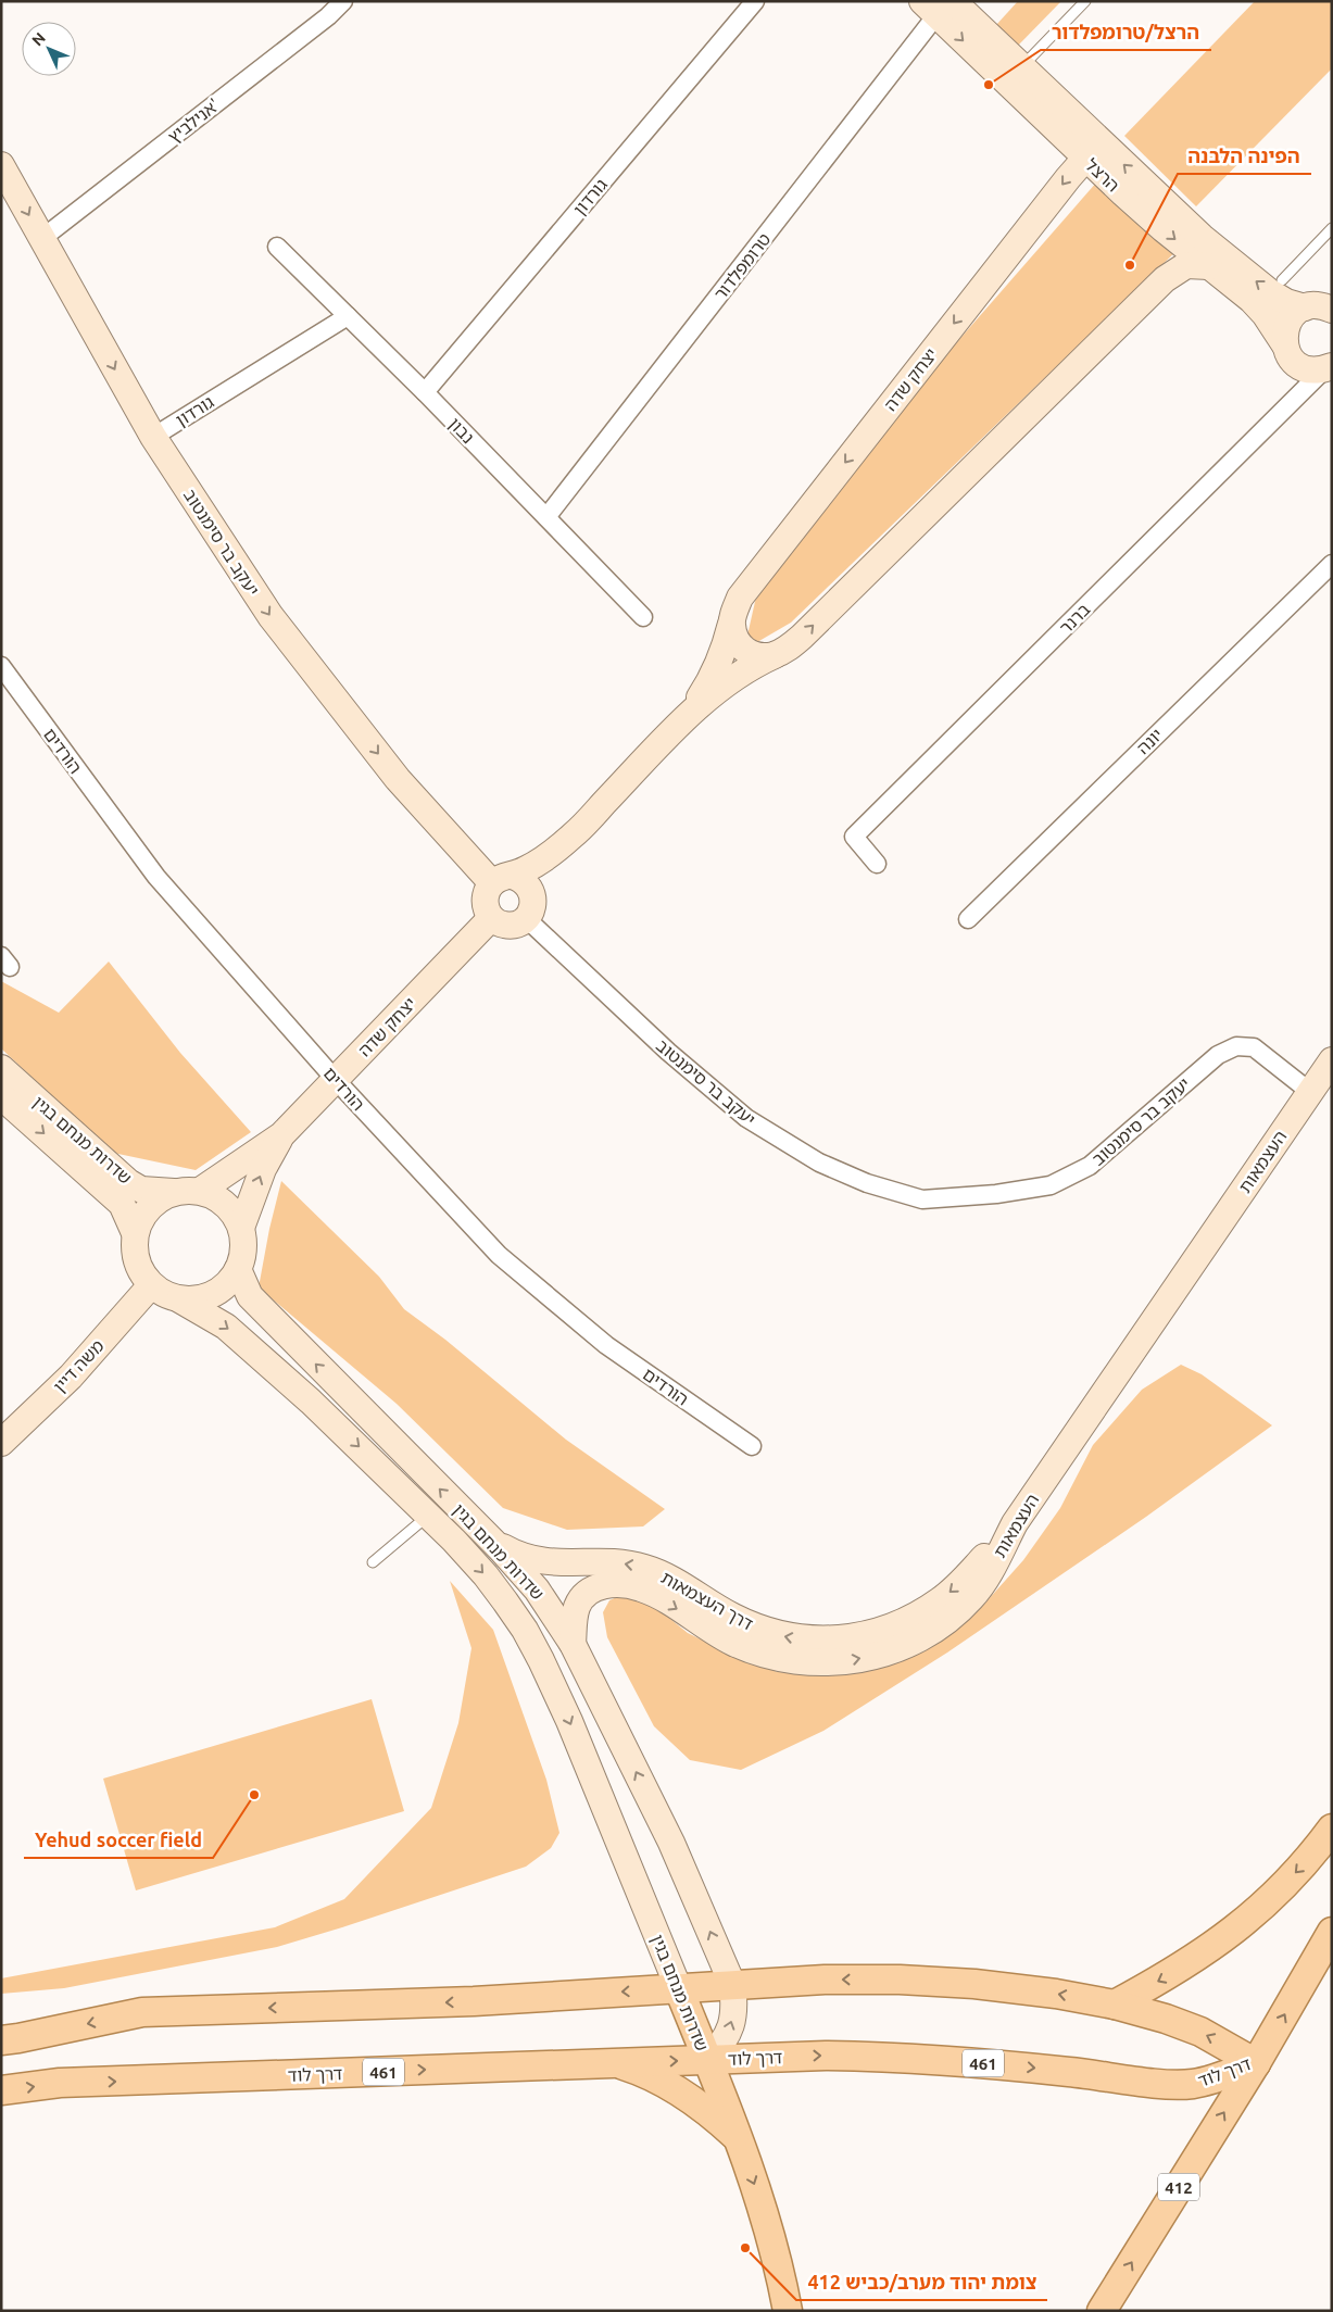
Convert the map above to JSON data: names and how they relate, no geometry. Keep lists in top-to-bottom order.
{
  "streets": {
    "main road": [
      "שדרות מנחם בגין",
      "דרך לוד",
      "461",
      "412"
    ],
    "street": [
      "אנילביץ'",
      "הרצל",
      "גורדון",
      "טרומפלדור",
      "יצחק שדה",
      "נבון",
      "יעקב בר סימנטוב",
      "ברנר",
      "יונה",
      "הורדים",
      "העצמאות",
      "משה דיין",
      "דרך העצמאות"
    ]
  },
  "crossings": [
    ["אנילביץ'", "יעקב בר סימנטוב"],
    ["הרצל", "טרומפלדור"],
    ["הרצל", "יצחק שדה"],
    ["הרצל", "ברנר"],
    ["גורדון", "נבון"],
    ["גורדון", "יעקב בר סימנטוב"],
    ["טרומפלדור", "נבון"],
    ["יצחק שדה", "יעקב בר סימנטוב"],
    ["יצחק שדה", "הורדים"],
    ["יצחק שדה", "שדרות מנחם בגין"],
    ["יצחק שדה", "משה דיין"],
    ["יעקב בר סימנטוב", "העצמאות"],
    ["שדרות מנחם בגין", "העצמאות"],
    ["שדרות מנחם בגין", "משה דיין"],
    ["שדרות מנחם בגין", "דרך העצמאות"],
    ["שדרות מנחם בגין", "דרך לוד"],
    ["העצמאות", "דרך העצמאות"],
    ["דרך לוד", "412"]
  ],
  "one_way": ["יעקב בר סימנטוב", "העצמאות", "דרך העצמאות"],
  "places": [
    "הרצל/טרומפלדור",
    "הפינה הלבנה",
    "Yehud soccer field",
    "צומת יהוד מערב/כביש 412"
  ],
  "north": "top left"
}
